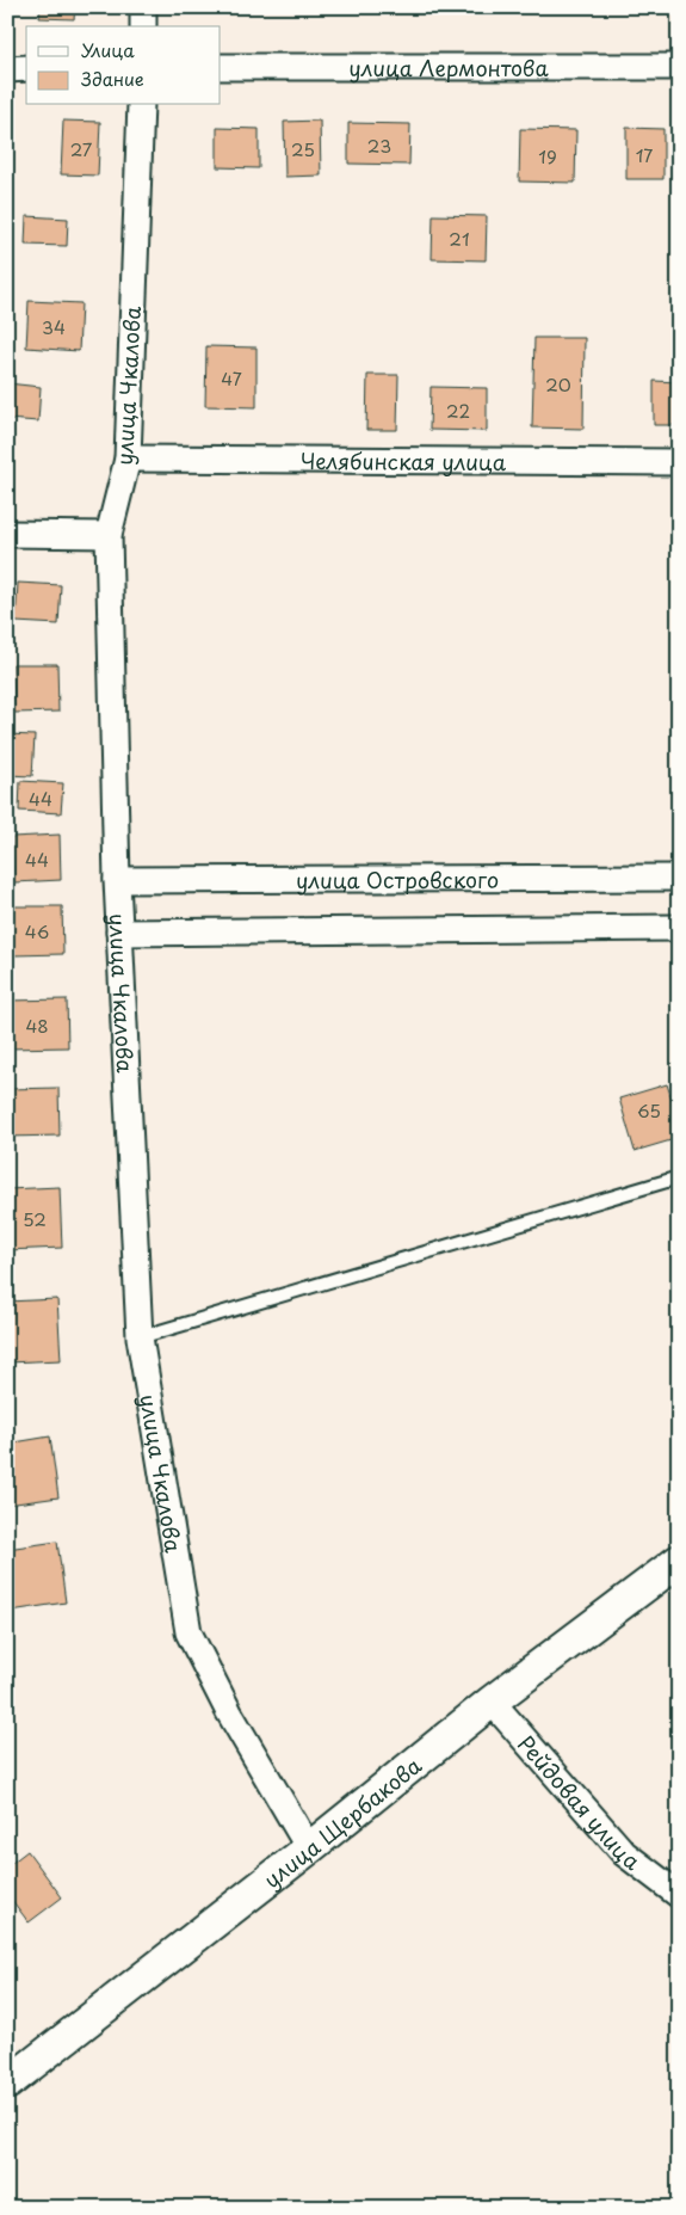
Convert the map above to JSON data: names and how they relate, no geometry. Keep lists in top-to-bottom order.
{
  "streets": {
    "street": [
      "улица Лермонтова",
      "улица Чкалова",
      "Челябинская улица",
      "улица Островского",
      "Рейдовая улица",
      "улица Щербакова"
    ]
  },
  "crossings": [
    ["улица Чкалова", "Челябинская улица"],
    ["улица Чкалова", "улица Островского"],
    ["улица Чкалова", "улица Щербакова"],
    ["Рейдовая улица", "улица Щербакова"]
  ],
  "house_numbers": [
    "23",
    "27",
    "25",
    "17",
    "19",
    "21",
    "34",
    "47",
    "20",
    "22",
    "44",
    "44",
    "46",
    "48",
    "65",
    "52"
  ],
  "legend": ["Улица", "Здание"]
}
